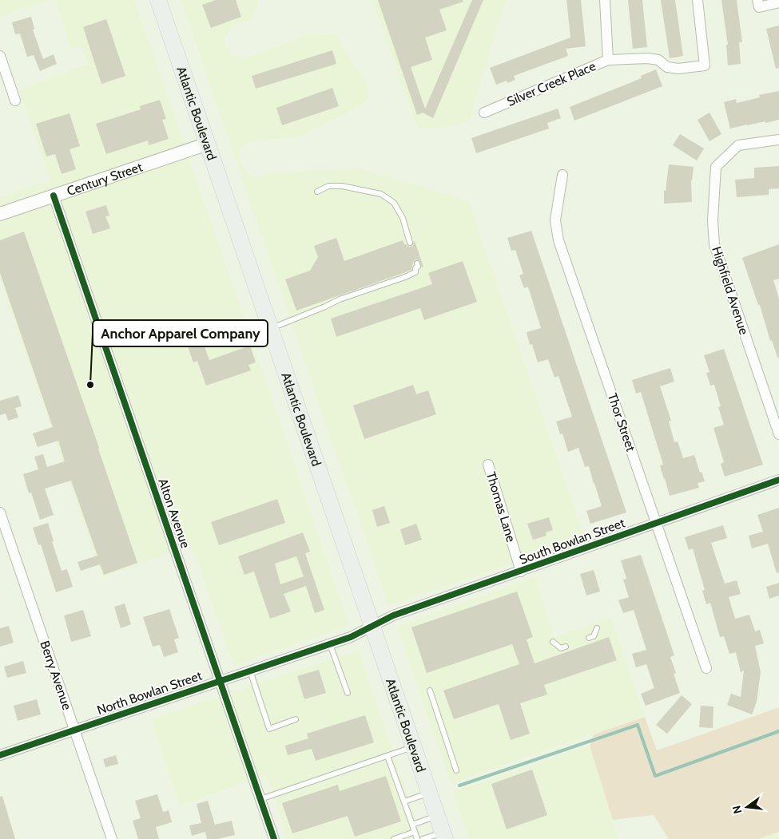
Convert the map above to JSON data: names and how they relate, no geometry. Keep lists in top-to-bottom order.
{
  "streets": {
    "main road": ["Atlantic Boulevard"],
    "street": [
      "Silver Creek Place",
      "Century Street",
      "Highfield Avenue",
      "Thor Street",
      "Thomas Lane",
      "Alton Avenue",
      "South Bowlan Street",
      "Berry Avenue",
      "North Bowlan Street"
    ]
  },
  "crossings": [
    ["Atlantic Boulevard", "Century Street"],
    ["Atlantic Boulevard", "South Bowlan Street"],
    ["Atlantic Boulevard", "North Bowlan Street"],
    ["Century Street", "Alton Avenue"],
    ["Thor Street", "South Bowlan Street"],
    ["Thomas Lane", "South Bowlan Street"],
    ["Alton Avenue", "North Bowlan Street"],
    ["South Bowlan Street", "North Bowlan Street"],
    ["Berry Avenue", "North Bowlan Street"]
  ],
  "places": ["Anchor Apparel Company"],
  "north": "left"
}
